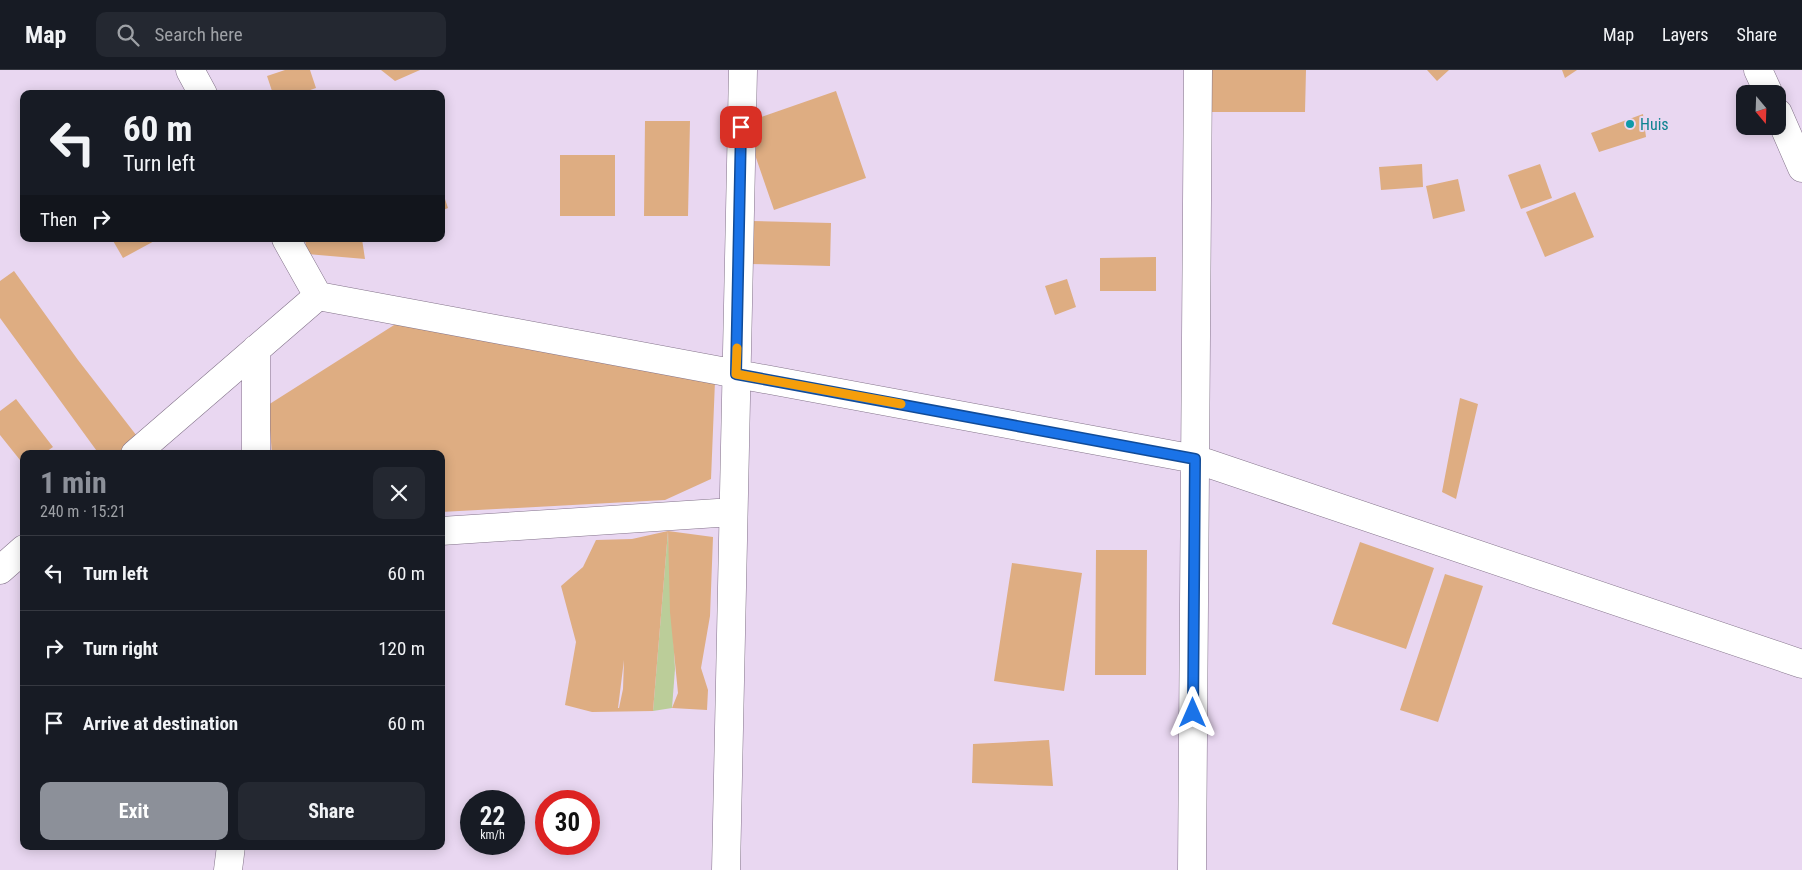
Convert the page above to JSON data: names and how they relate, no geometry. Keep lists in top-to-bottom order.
{
  "places": ["Huis"],
  "north": "bottom",
  "page": {
    "header": "Map",
    "search": "Search here",
    "nav": ["Map", "Layers", "Share"],
    "turn": ["60 m", "Turn left"],
    "then": "Then",
    "heading": ["1 min", "240 m · 15:21"],
    "list": [
      {
        "name": "Turn left",
        "value": "60 m"
      },
      {
        "name": "Turn right",
        "value": "120 m"
      },
      {
        "name": "Arrive at destination",
        "value": "60 m"
      }
    ],
    "buttons": ["Exit", "Share"],
    "speed": "22 km/h",
    "limit": "30"
  }
}
